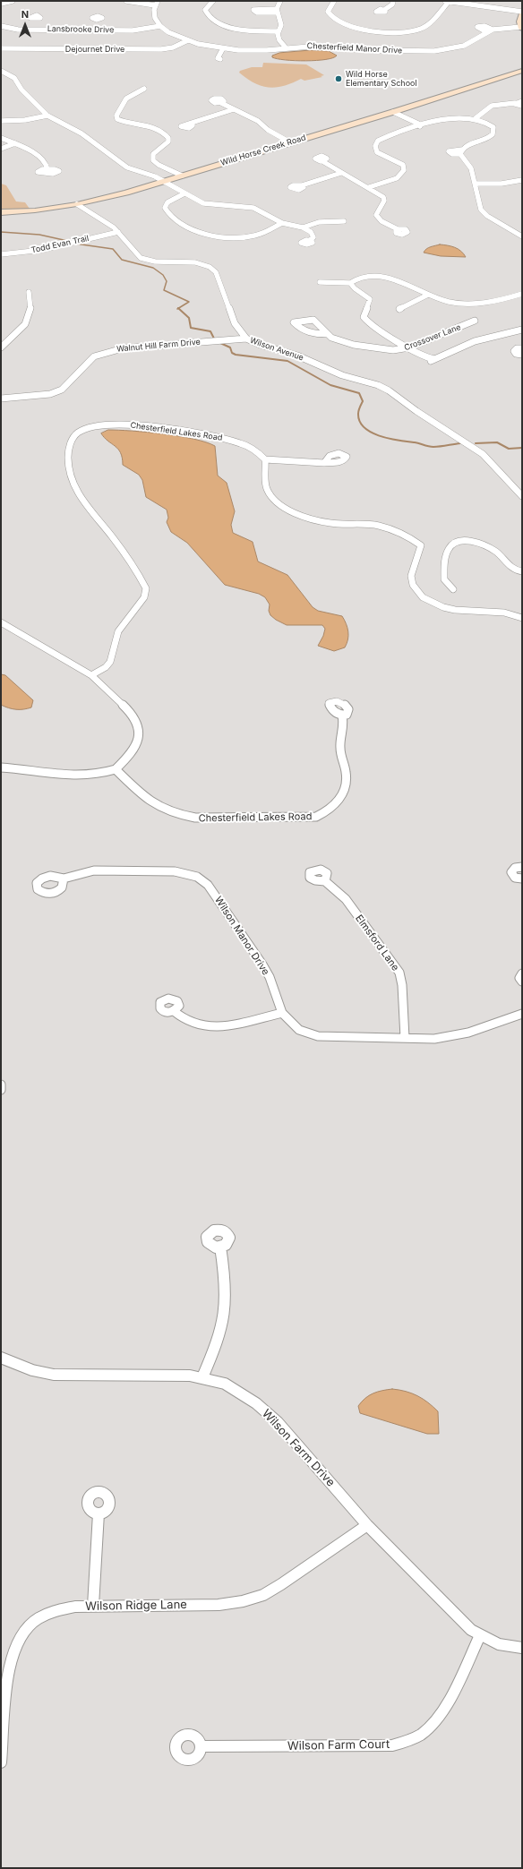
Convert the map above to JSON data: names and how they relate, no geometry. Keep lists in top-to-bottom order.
{
  "streets": {
    "main road": ["Wild Horse Creek Road"],
    "street": [
      "Lansbrooke Drive",
      "Chesterfield Manor Drive",
      "Dejournet Drive",
      "Todd Evan Trail",
      "Crossover Lane",
      "Walnut Hill Farm Drive",
      "Wilson Avenue",
      "Chesterfield Lakes Road",
      "Wilson Manor Drive",
      "Elmsford Lane",
      "Wilson Farm Drive",
      "Wilson Ridge Lane",
      "Wilson Farm Court"
    ]
  },
  "crossings": [
    ["Lansbrooke Drive", "Chesterfield Manor Drive"],
    ["Chesterfield Manor Drive", "Dejournet Drive"],
    ["Wild Horse Creek Road", "Wilson Avenue"],
    ["Todd Evan Trail", "Wilson Avenue"],
    ["Walnut Hill Farm Drive", "Wilson Avenue"],
    ["Wilson Manor Drive", "Elmsford Lane"],
    ["Wilson Farm Drive", "Wilson Ridge Lane"],
    ["Wilson Farm Drive", "Wilson Farm Court"]
  ],
  "places": ["Wild Horse Elementary School"],
  "north": "top"
}
